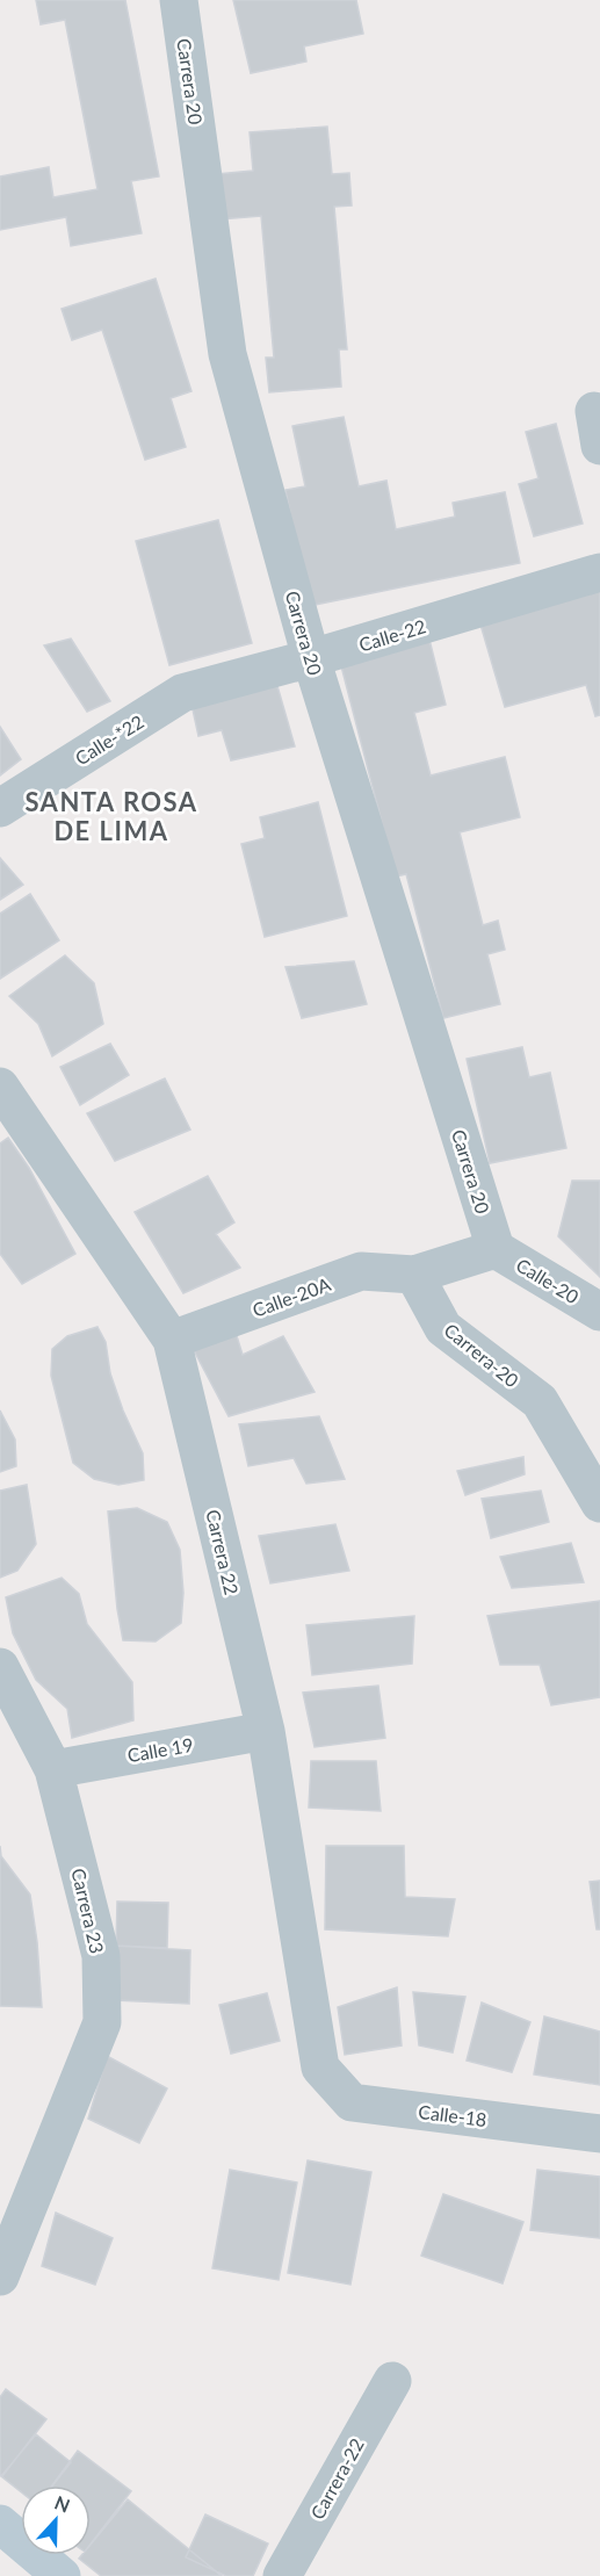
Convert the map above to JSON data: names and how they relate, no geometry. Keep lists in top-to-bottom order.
{
  "streets": {
    "street": [
      "Carrera 20",
      "Calle-22",
      "Calle-*22",
      "Calle-20",
      "Calle-20A",
      "Carrera-20",
      "Carrera 22",
      "Calle 19",
      "Carrera 23",
      "Calle-18",
      "Carrera-22"
    ]
  },
  "crossings": [
    ["Carrera 20", "Calle-22"],
    ["Carrera 20", "Calle-20"],
    ["Calle-22", "Calle-*22"],
    ["Calle-20A", "Carrera-20"],
    ["Calle-20A", "Carrera 22"],
    ["Carrera 22", "Calle 19"],
    ["Carrera 22", "Calle-18"],
    ["Calle 19", "Carrera 23"]
  ],
  "districts": ["SANTA ROSA DE LIMA"],
  "north": "top"
}
